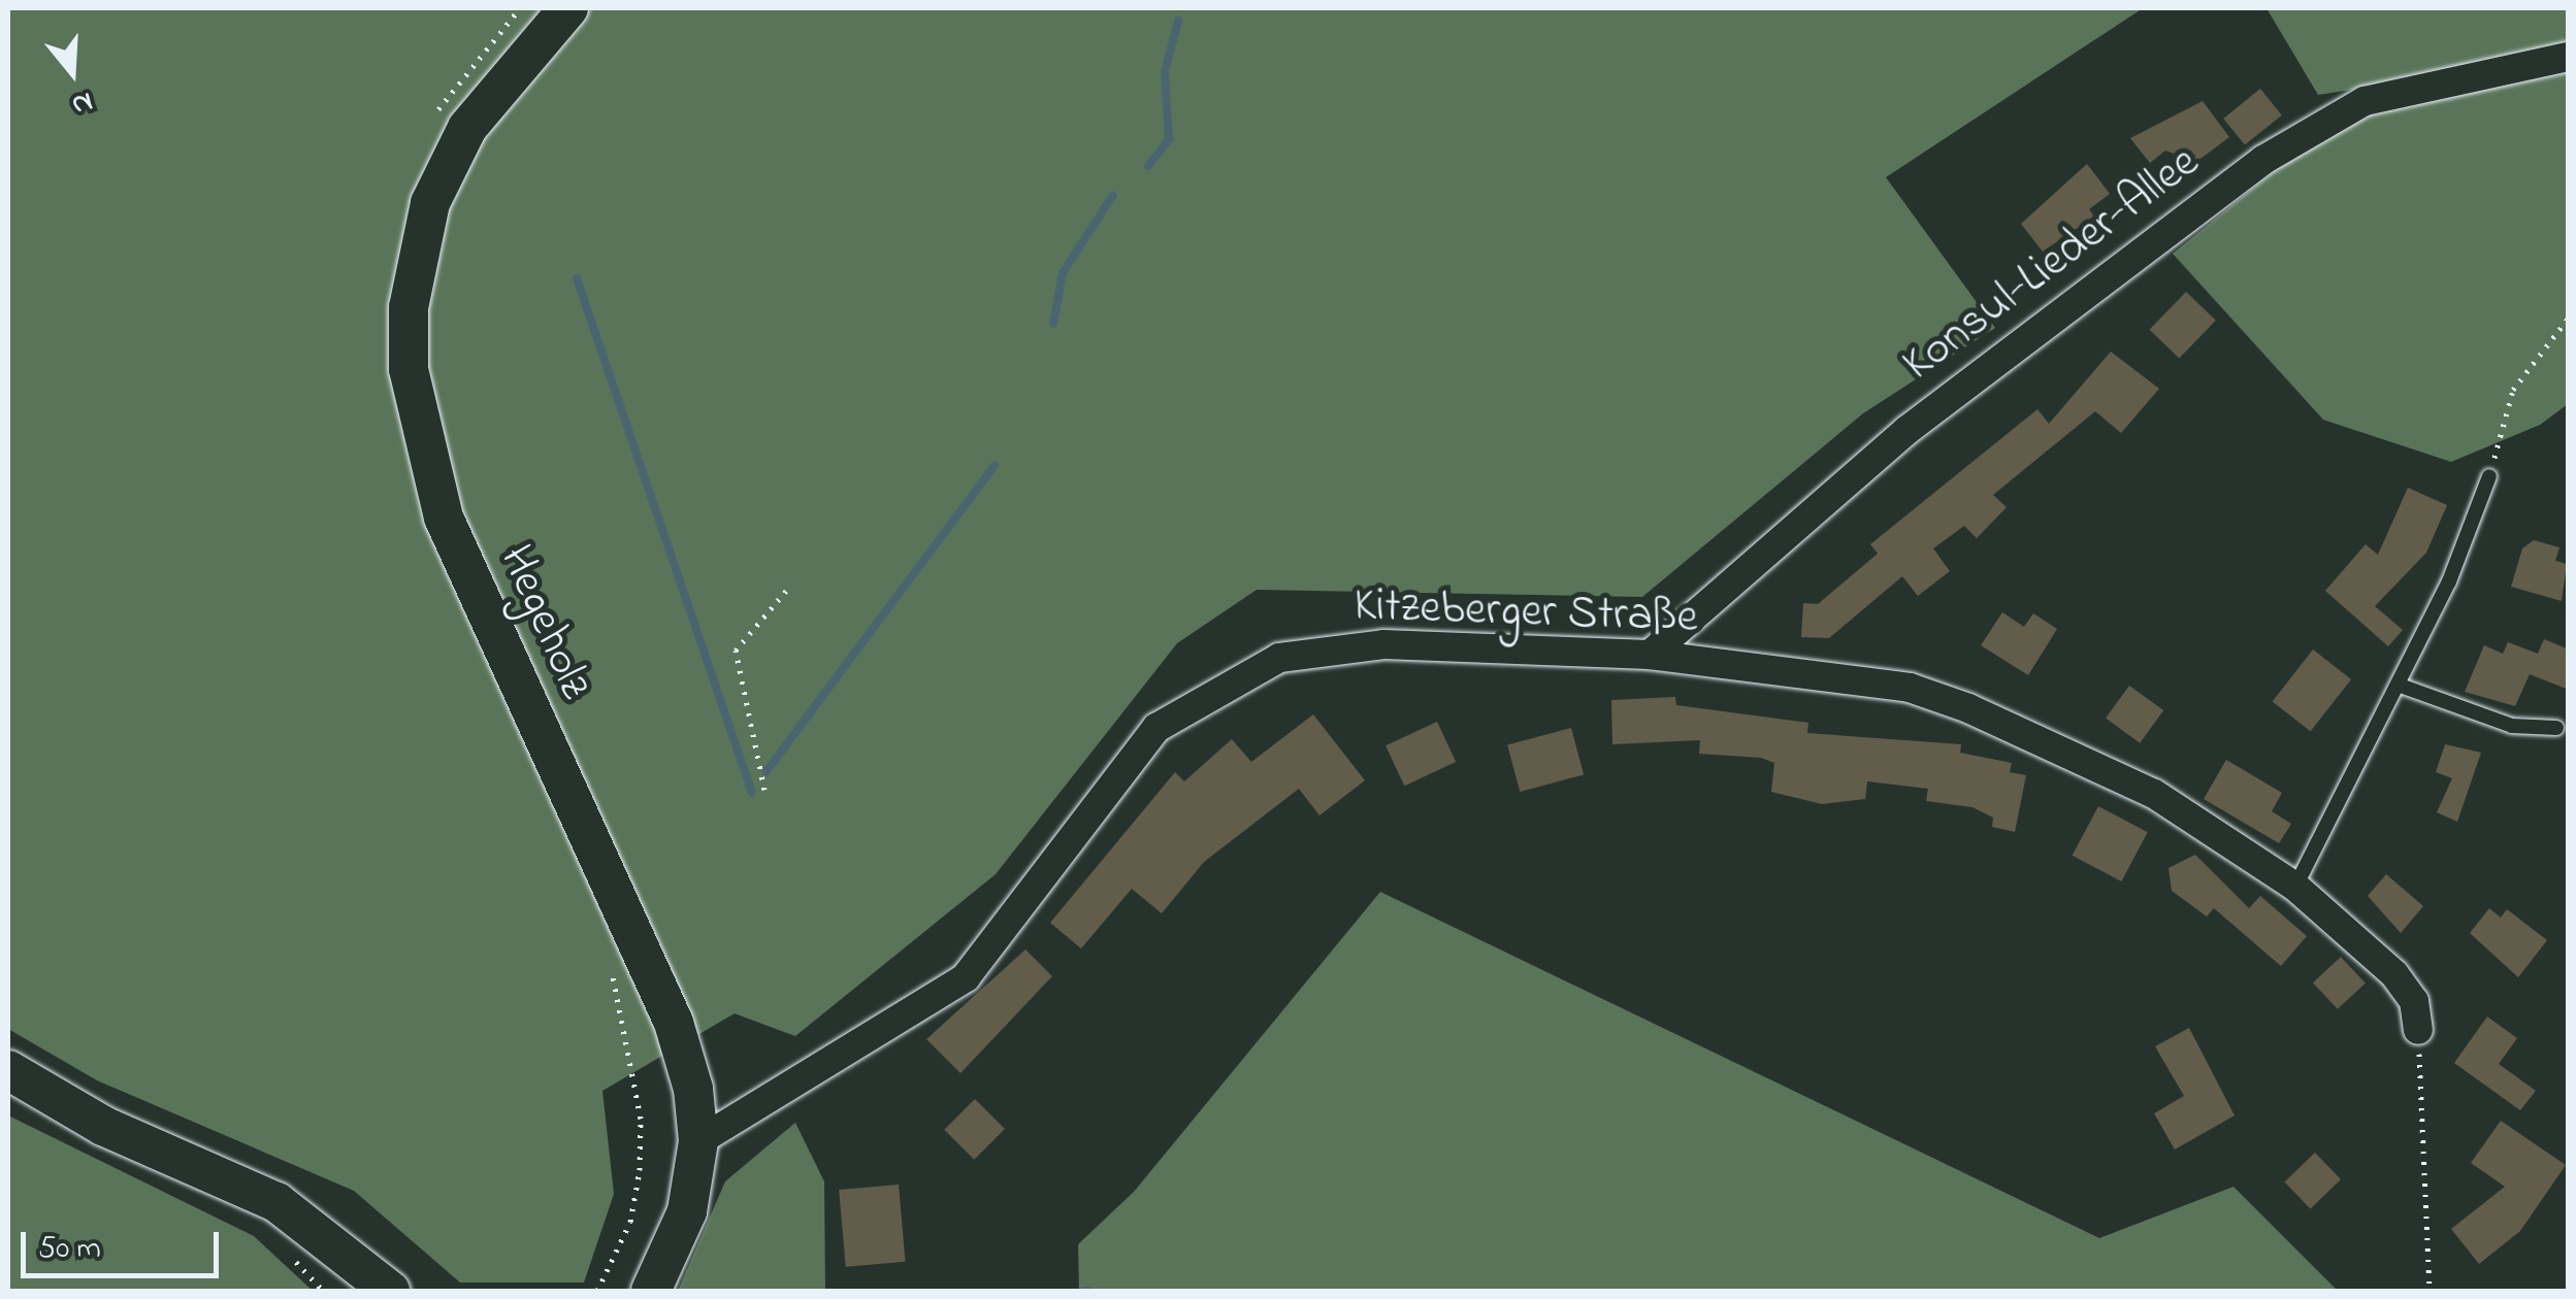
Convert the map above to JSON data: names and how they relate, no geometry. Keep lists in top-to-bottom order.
{
  "streets": {
    "street": ["Konsul-Lieder-Allee", "Kitzeberger Straße", "Hegeholz"]
  },
  "crossings": [
    ["Konsul-Lieder-Allee", "Kitzeberger Straße"],
    ["Kitzeberger Straße", "Hegeholz"]
  ],
  "scale_bar": "50 m",
  "north": "bottom"
}
